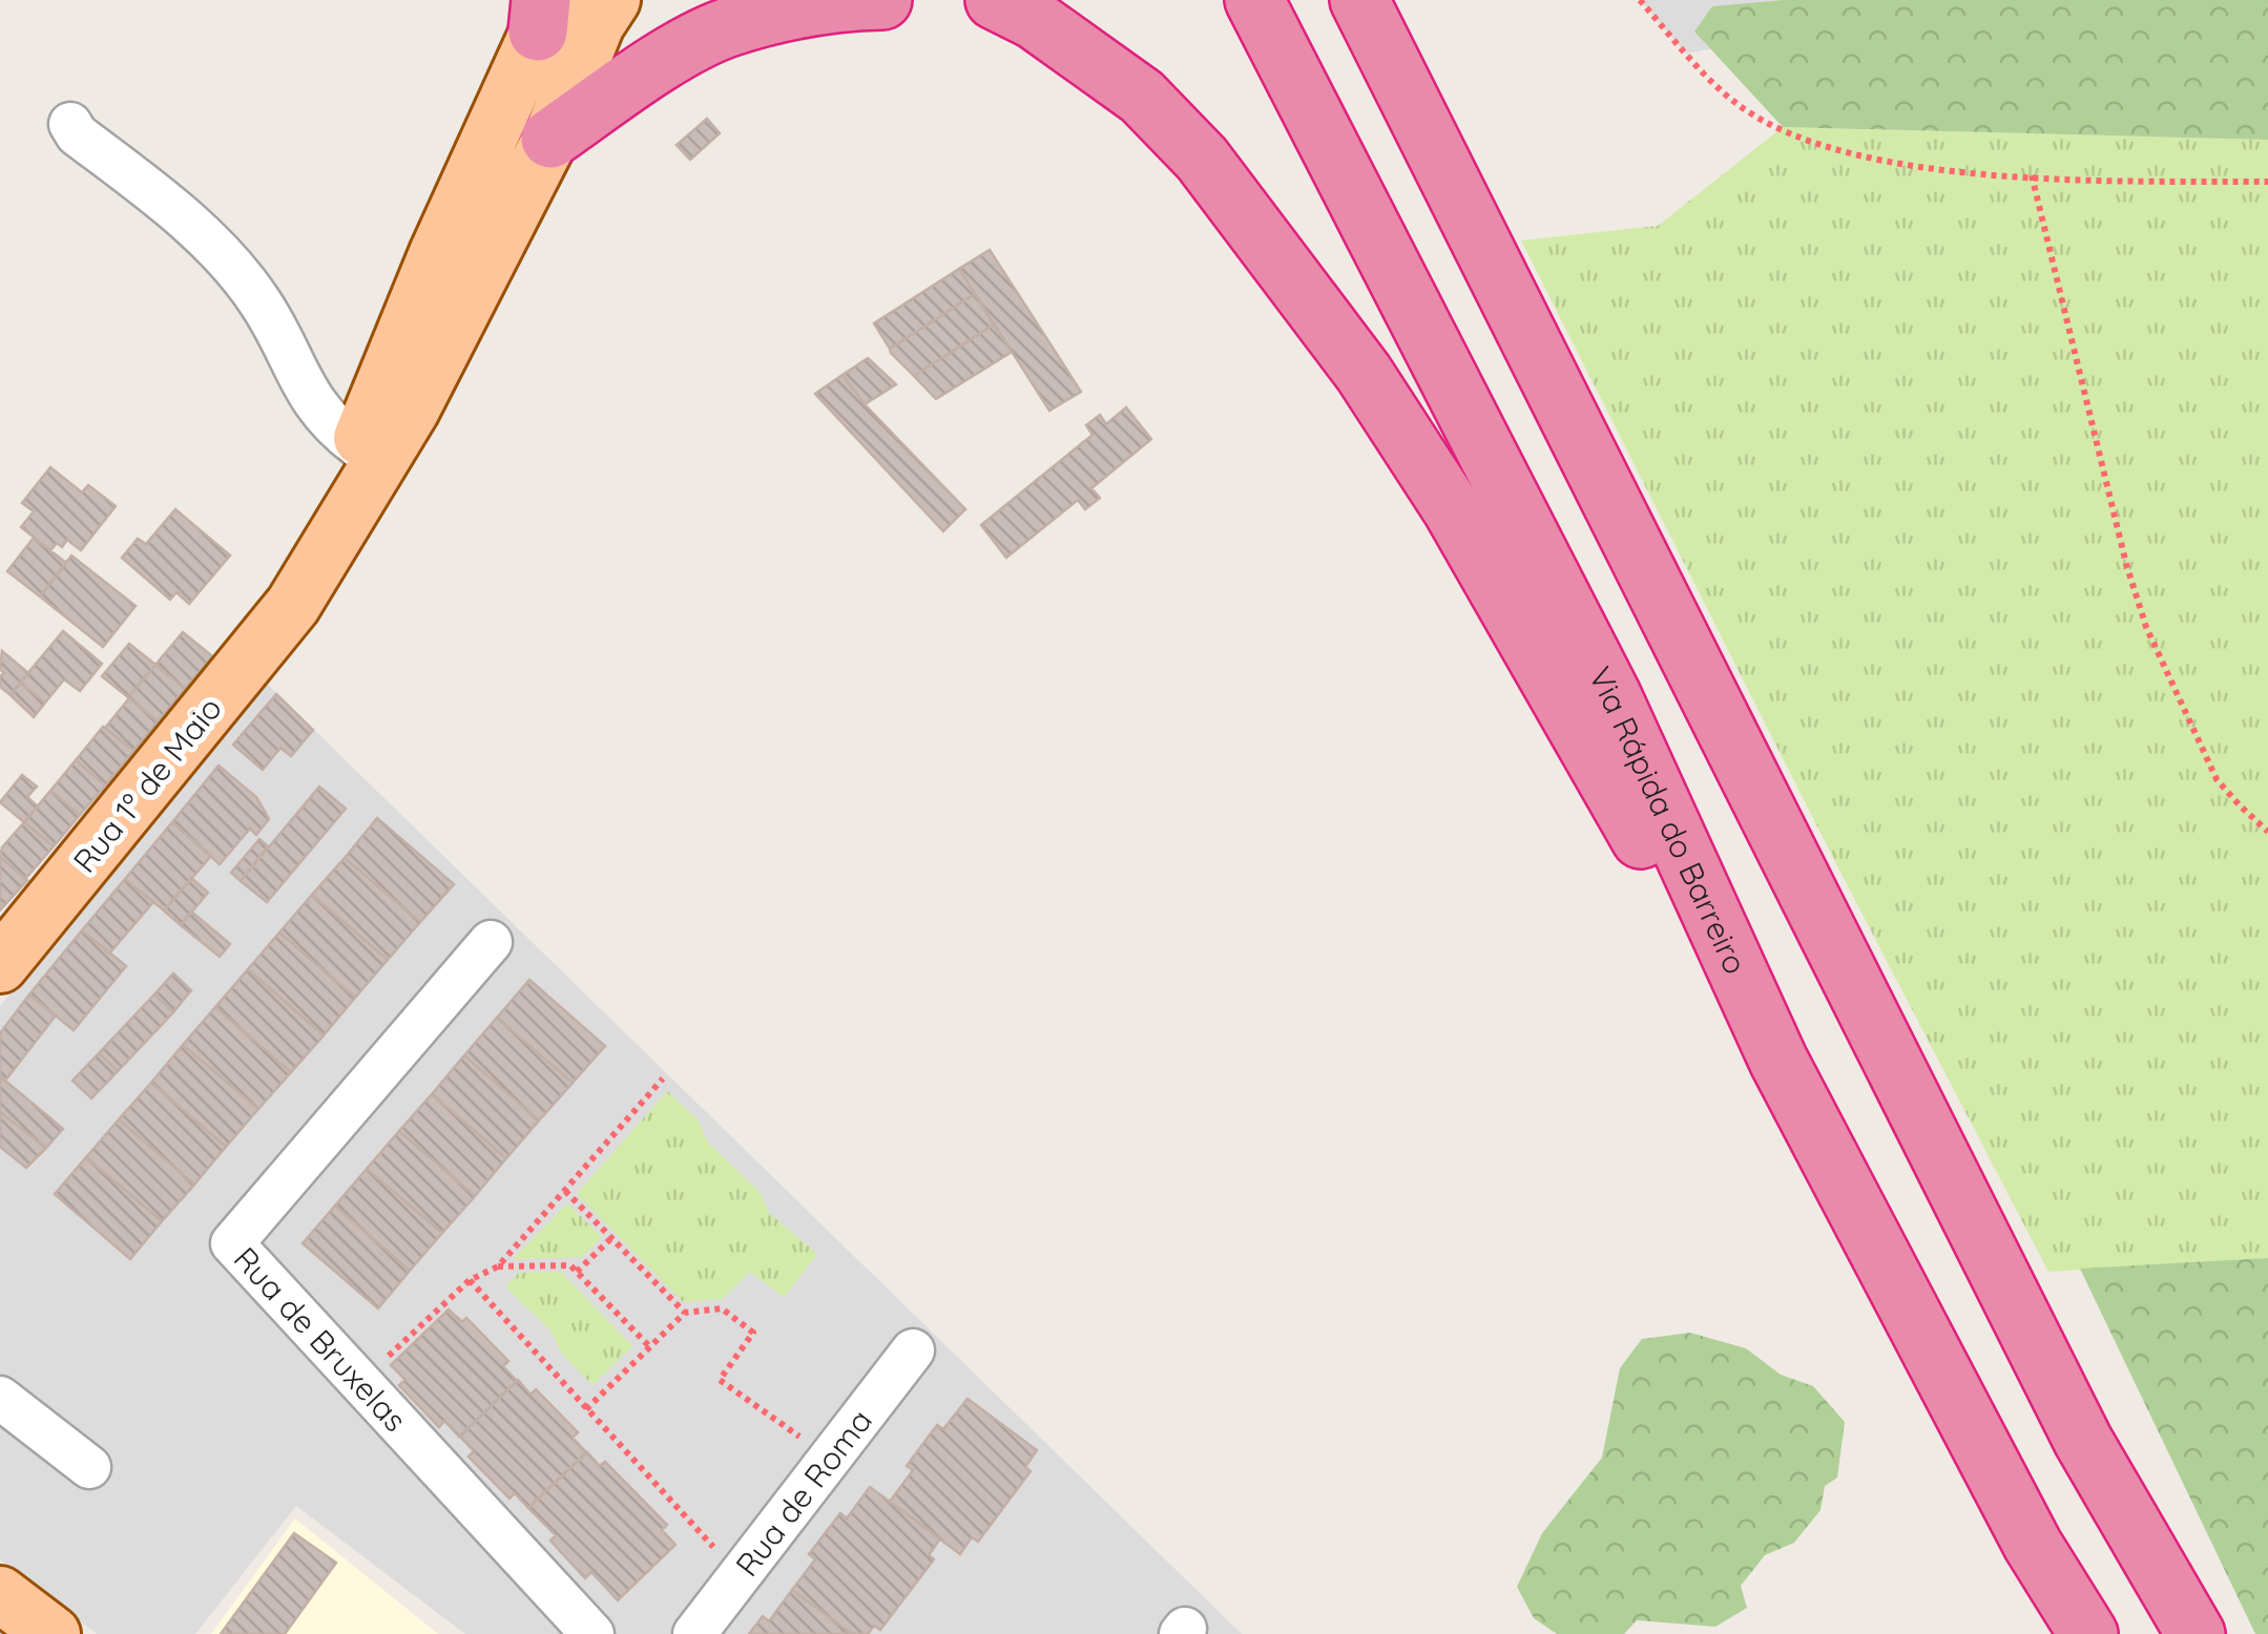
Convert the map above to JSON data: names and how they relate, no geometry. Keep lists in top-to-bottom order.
{
  "streets": {
    "highway": ["Via Rápida do Barreiro"],
    "main road": ["Rua 1º de Maio"],
    "street": ["Rua de Bruxelas", "Rua de Roma"]
  }
}
